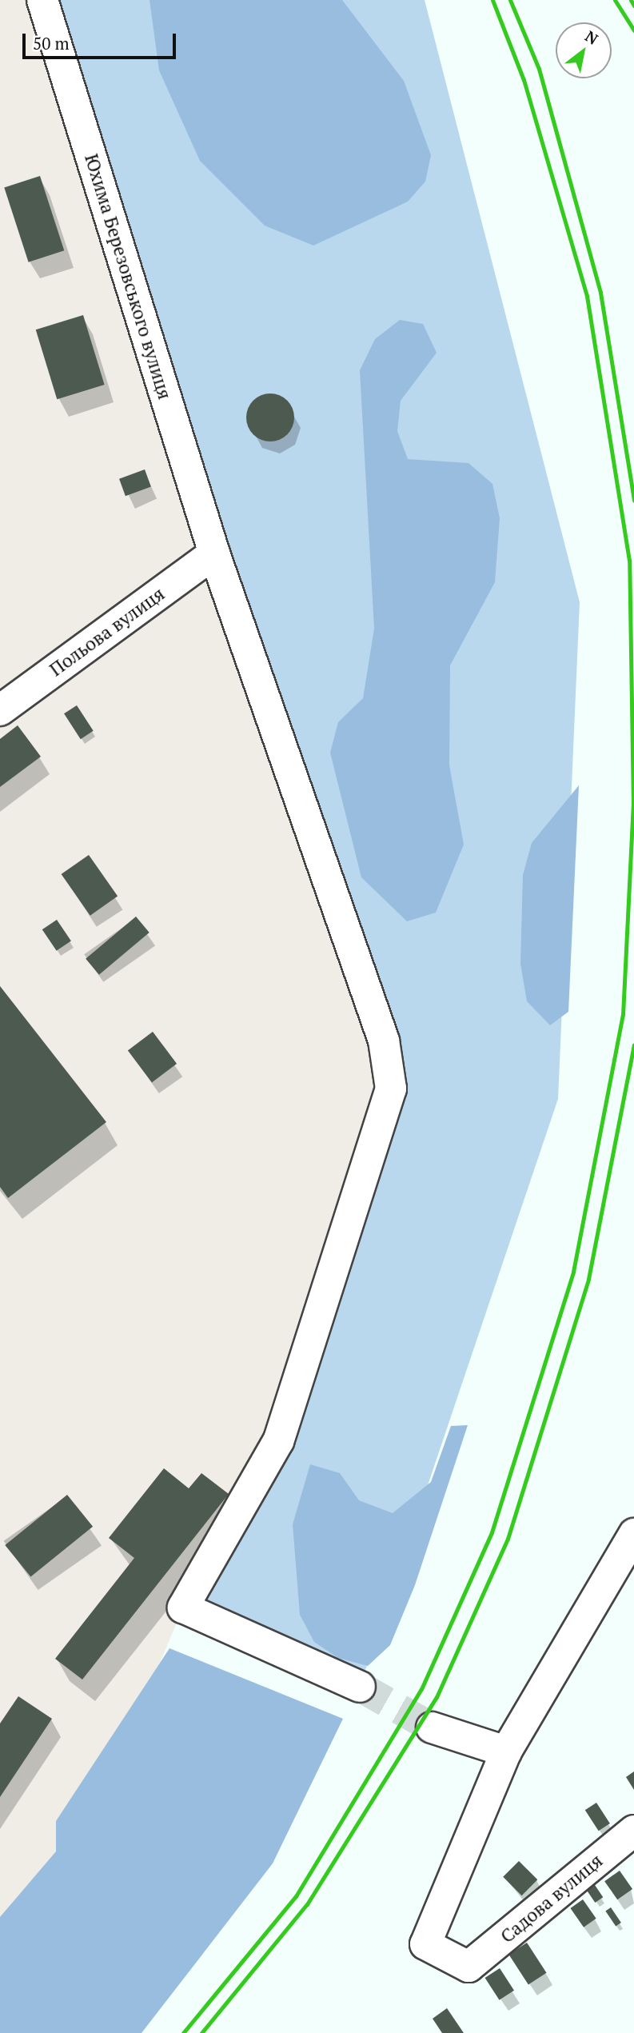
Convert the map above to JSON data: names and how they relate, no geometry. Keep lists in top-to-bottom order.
{
  "streets": {
    "street": ["Юхима Березовського вулиця", "Польова вулиця", "Садова вулиця"]
  },
  "crossings": [
    ["Юхима Березовського вулиця", "Польова вулиця"]
  ],
  "scale_bar": "50 m",
  "north": "top right"
}
